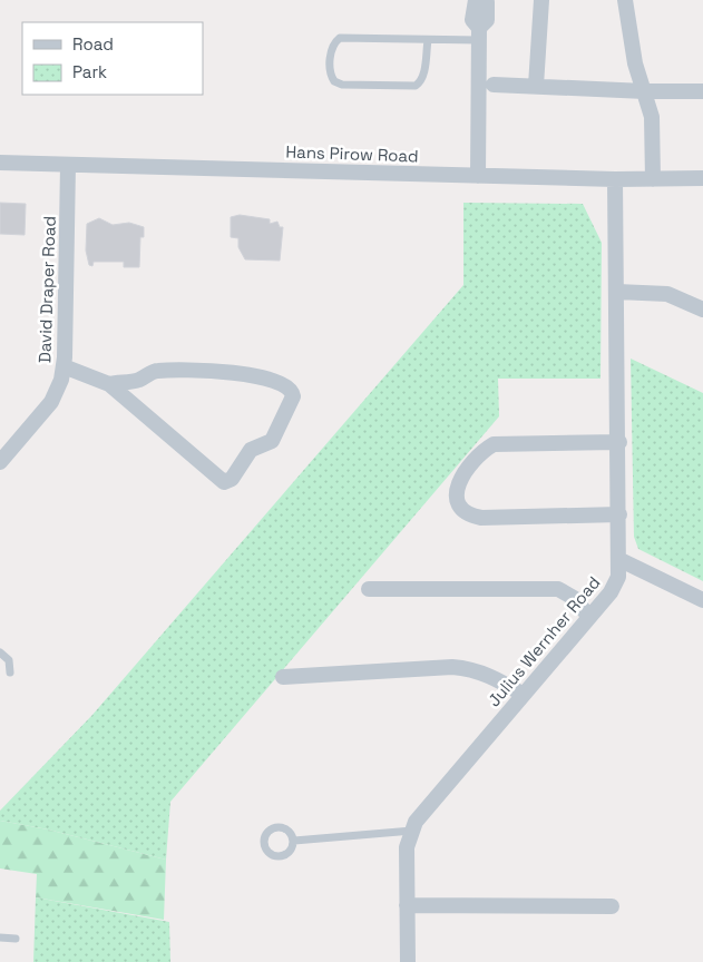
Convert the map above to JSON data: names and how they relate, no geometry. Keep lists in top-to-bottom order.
{
  "streets": {
    "street": ["Hans Pirow Road", "David Draper Road", "Julius Wernher Road"]
  },
  "crossings": [
    ["Hans Pirow Road", "David Draper Road"],
    ["Hans Pirow Road", "Julius Wernher Road"]
  ],
  "legend": ["Road", "Park"]
}
